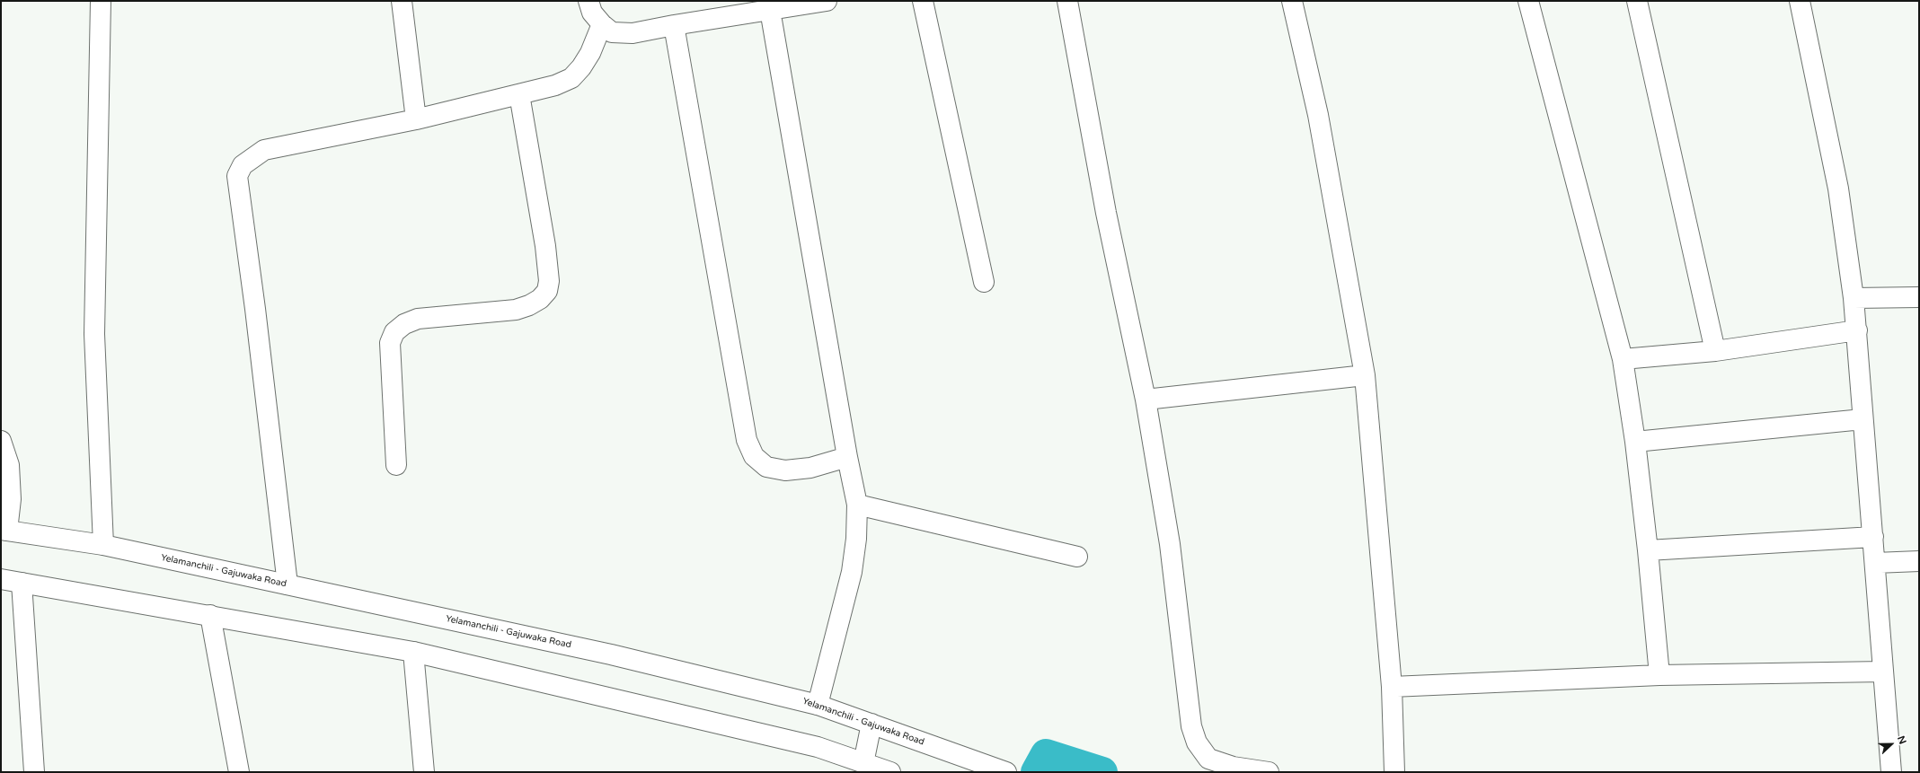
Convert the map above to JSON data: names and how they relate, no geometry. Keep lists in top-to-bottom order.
{
  "streets": {
    "street": ["Yelamanchili - Gajuwaka Road"]
  },
  "north": "right"
}
